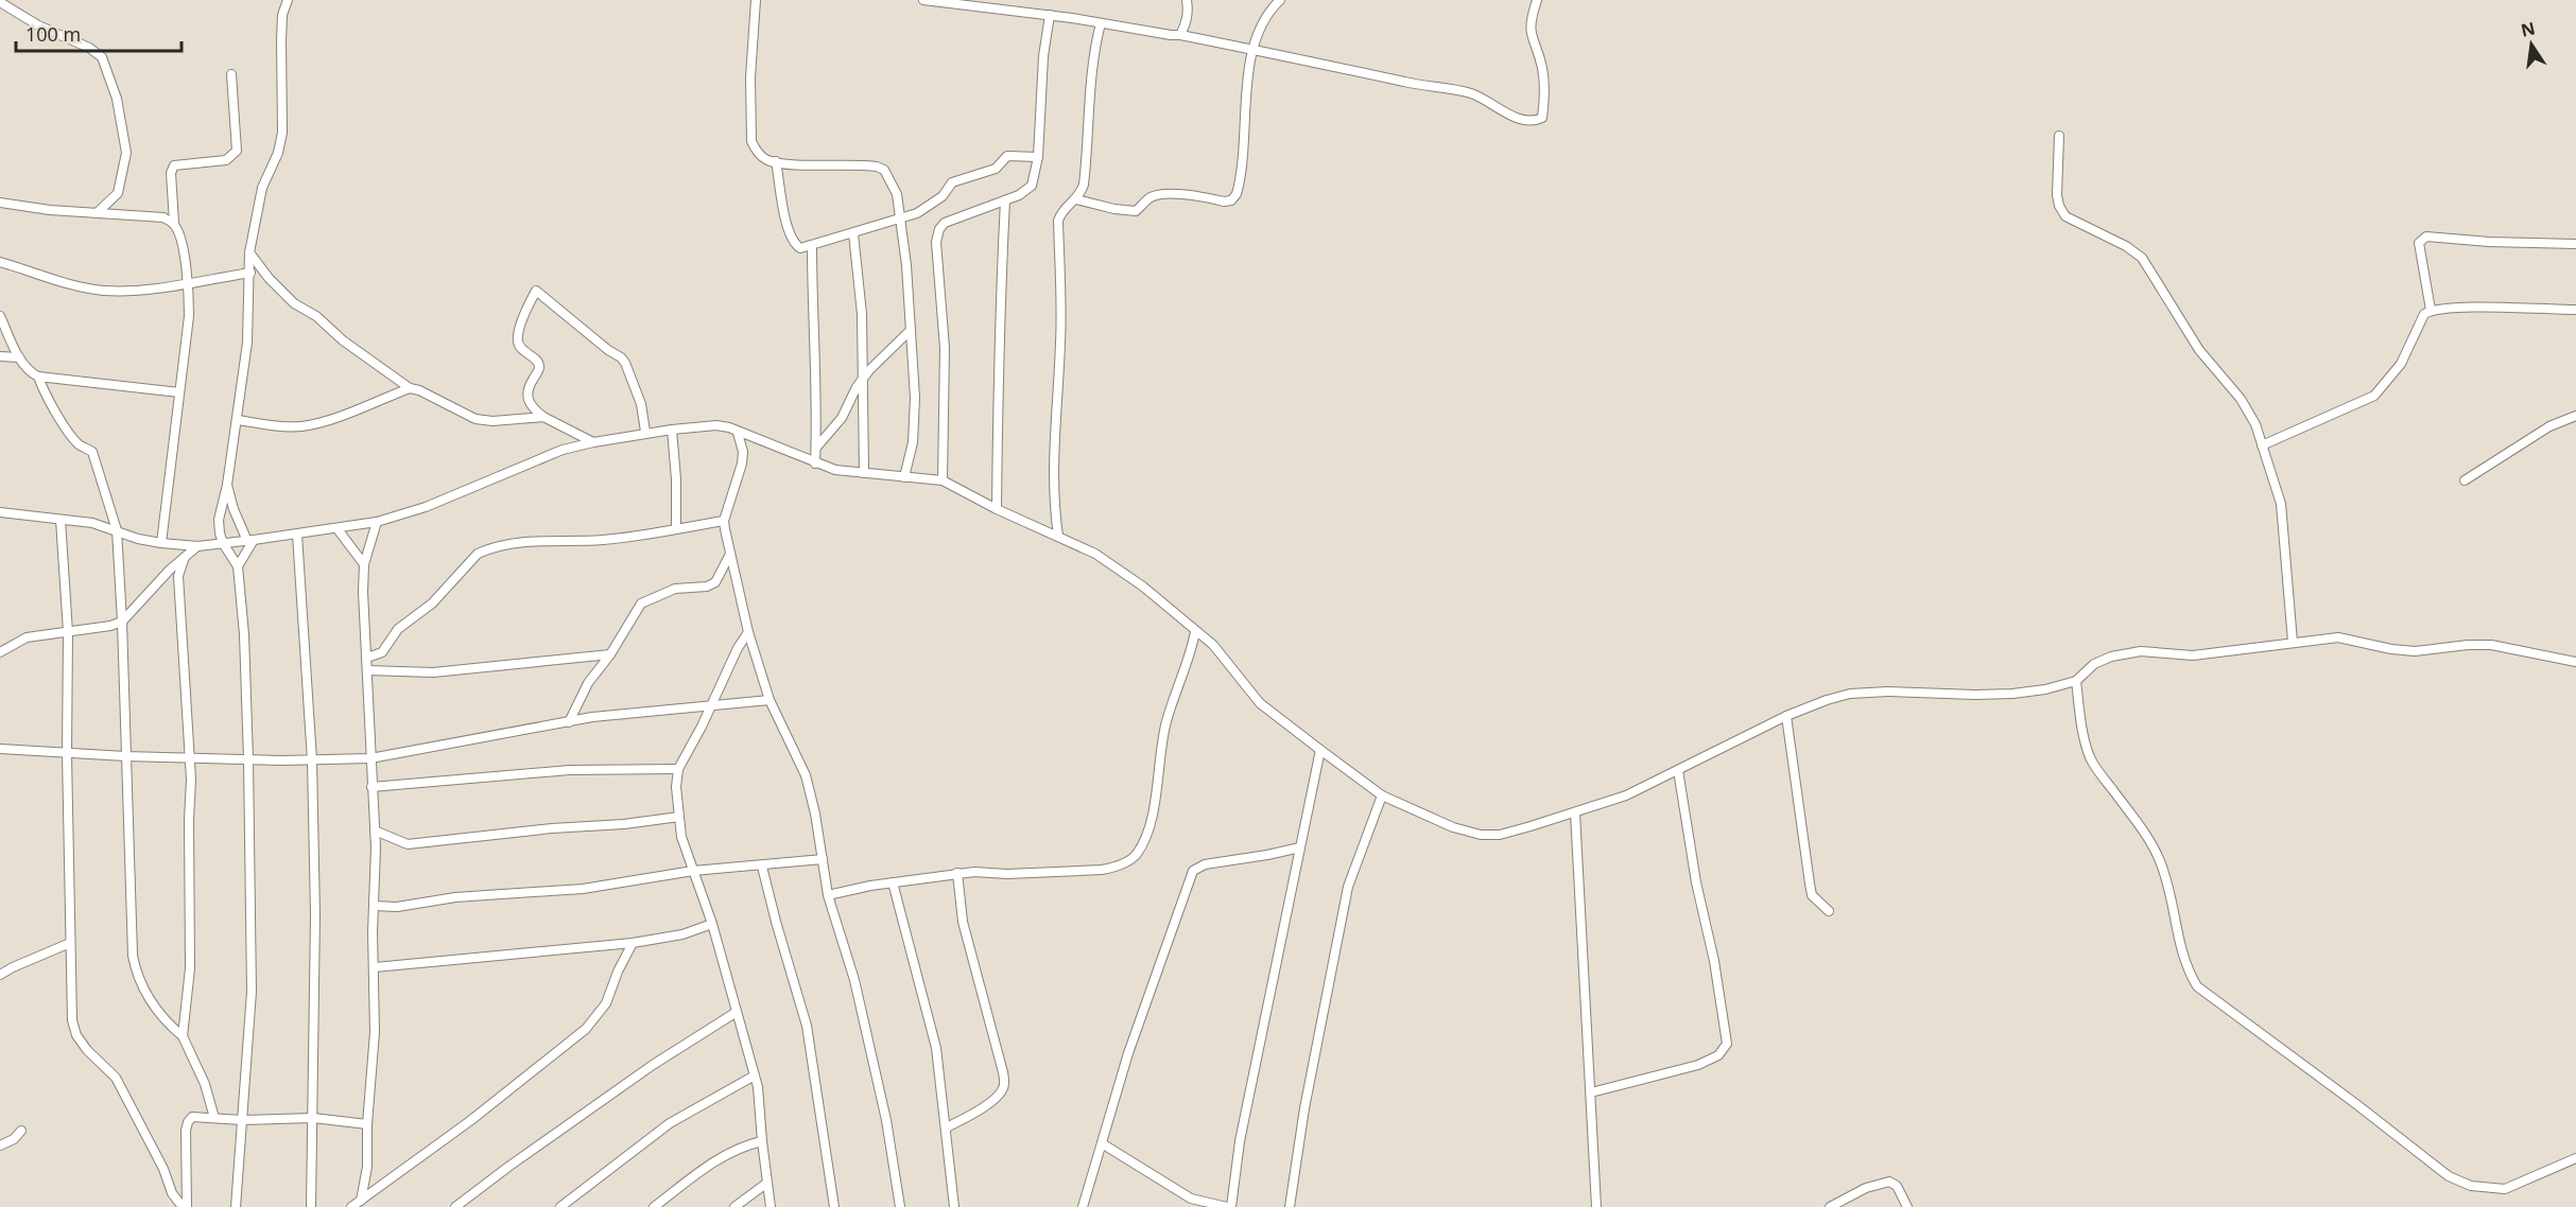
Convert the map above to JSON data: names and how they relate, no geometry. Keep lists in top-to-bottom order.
{
  "scale_bar": "100 m",
  "north": "top"
}
